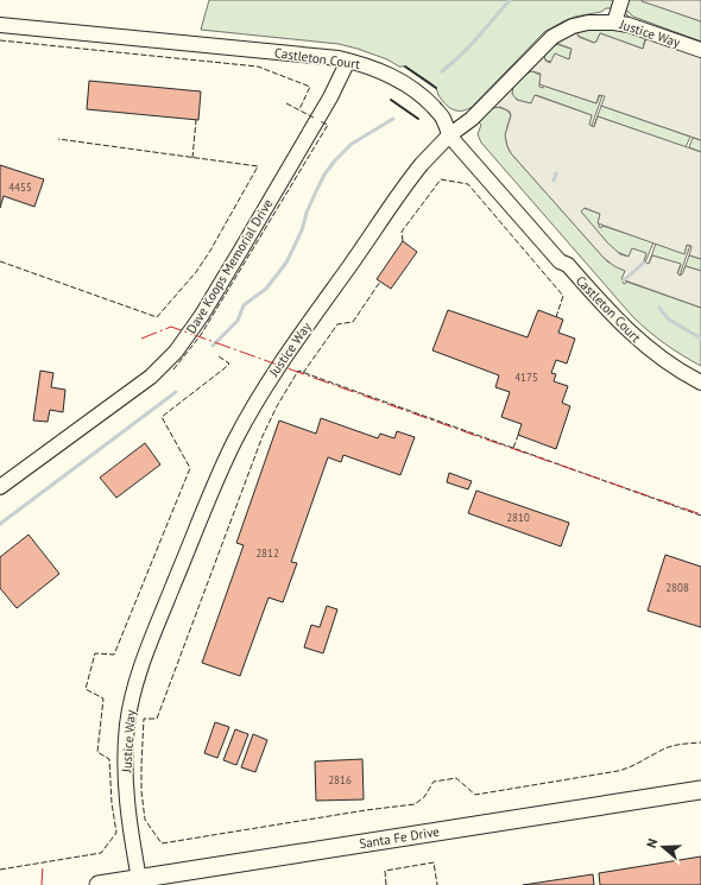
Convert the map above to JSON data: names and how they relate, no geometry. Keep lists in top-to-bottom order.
{
  "streets": {
    "main road": ["Santa Fe Drive"],
    "street": ["Justice Way", "Castleton Court", "Dave Koops Memorial Drive"]
  },
  "crossings": [
    ["Justice Way", "Castleton Court"],
    ["Justice Way", "Santa Fe Drive"],
    ["Castleton Court", "Dave Koops Memorial Drive"]
  ],
  "house_numbers": [
    "4455",
    "4175",
    "2810",
    "2812",
    "2808",
    "2816"
  ],
  "north": "left"
}
